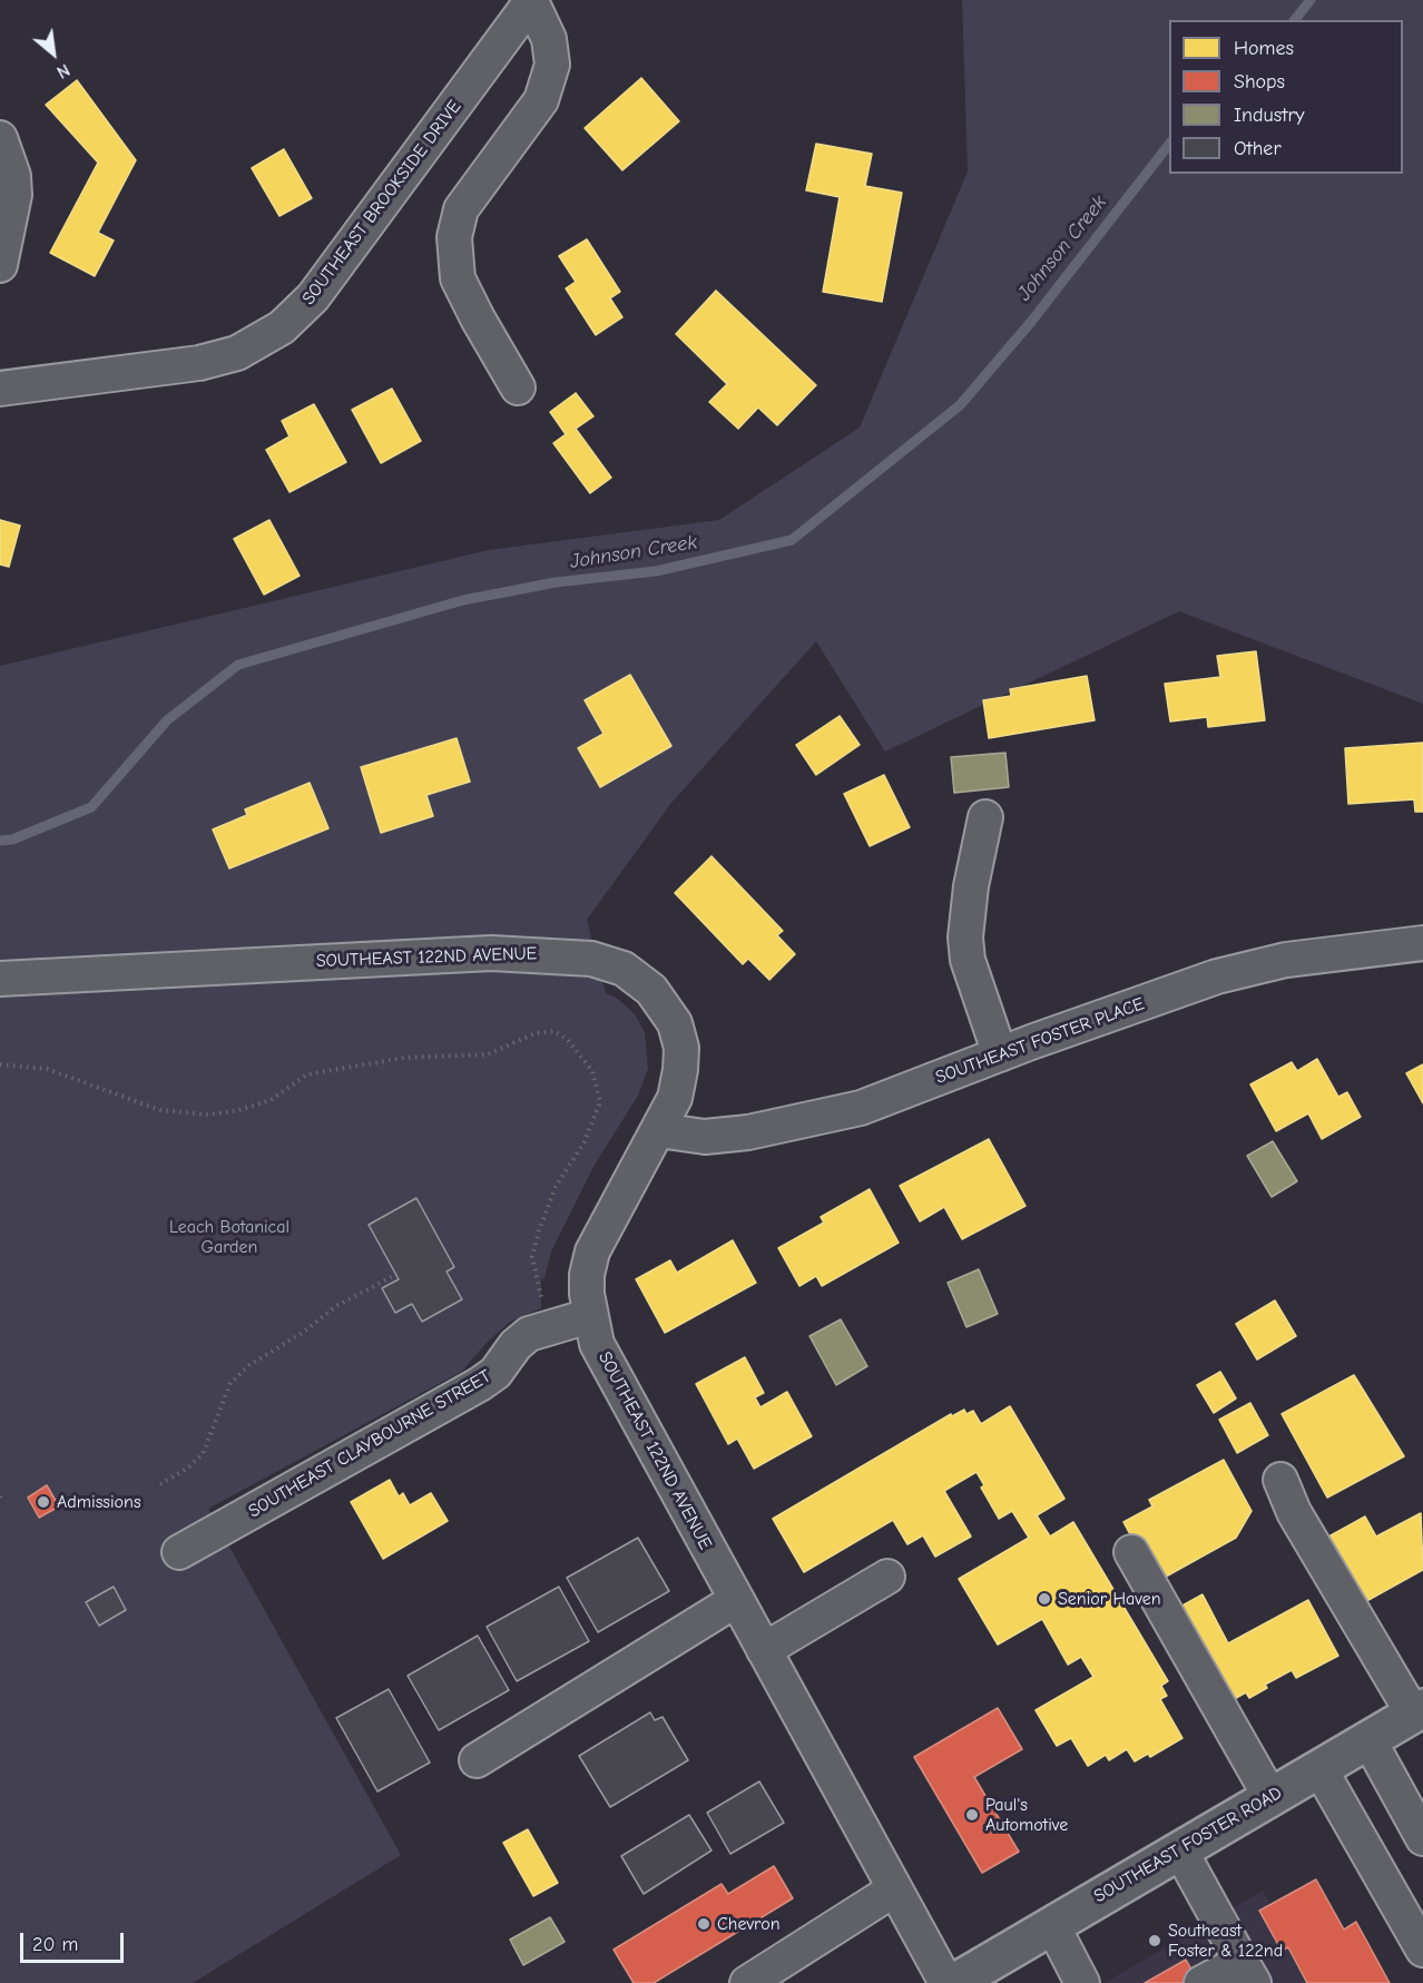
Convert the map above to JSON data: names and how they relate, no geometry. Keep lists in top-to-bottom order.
{
  "streets": {
    "main road": ["SOUTHEAST FOSTER ROAD"],
    "street": [
      "SOUTHEAST BROOKSIDE DRIVE",
      "SOUTHEAST 122ND AVENUE",
      "SOUTHEAST FOSTER PLACE",
      "SOUTHEAST CLAYBOURNE STREET"
    ]
  },
  "crossings": [
    ["SOUTHEAST 122ND AVENUE", "SOUTHEAST FOSTER PLACE"],
    ["SOUTHEAST 122ND AVENUE", "SOUTHEAST CLAYBOURNE STREET"]
  ],
  "water": ["Johnson Creek"],
  "parks": ["Leach Botanical Garden"],
  "places": [
    "Admissions",
    "Senior Haven",
    "Paul's Automotive",
    "Chevron",
    "Southeast Foster & 122nd"
  ],
  "legend": [
    "Homes",
    "Shops",
    "Industry",
    "Other"
  ],
  "scale_bar": "20 m",
  "north": "bottom right"
}
